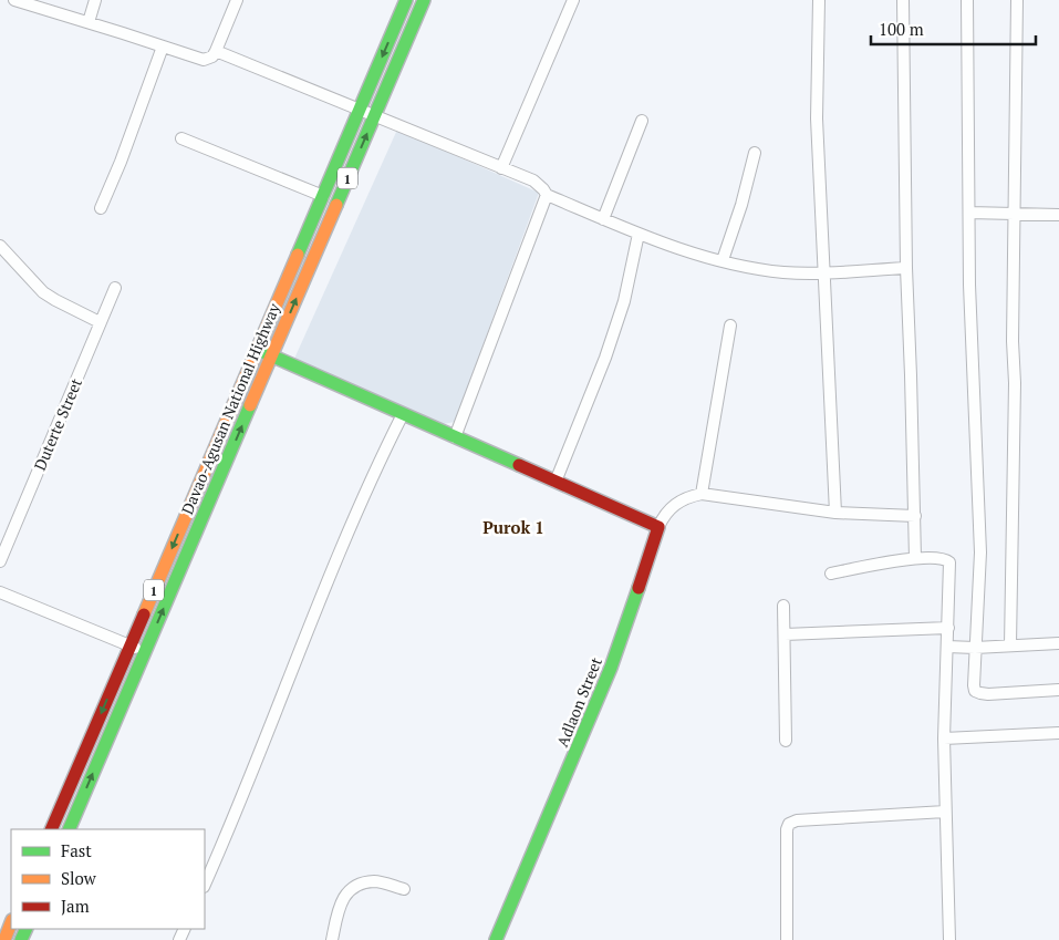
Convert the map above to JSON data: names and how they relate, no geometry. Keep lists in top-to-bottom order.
{
  "streets": {
    "main road": ["1", "Davao-Agusan National Highway", "Adlaon Street"],
    "street": ["Duterte Street"]
  },
  "districts": ["Purok 1"],
  "legend": ["Fast", "Slow", "Jam"],
  "scale_bar": "100 m"
}
